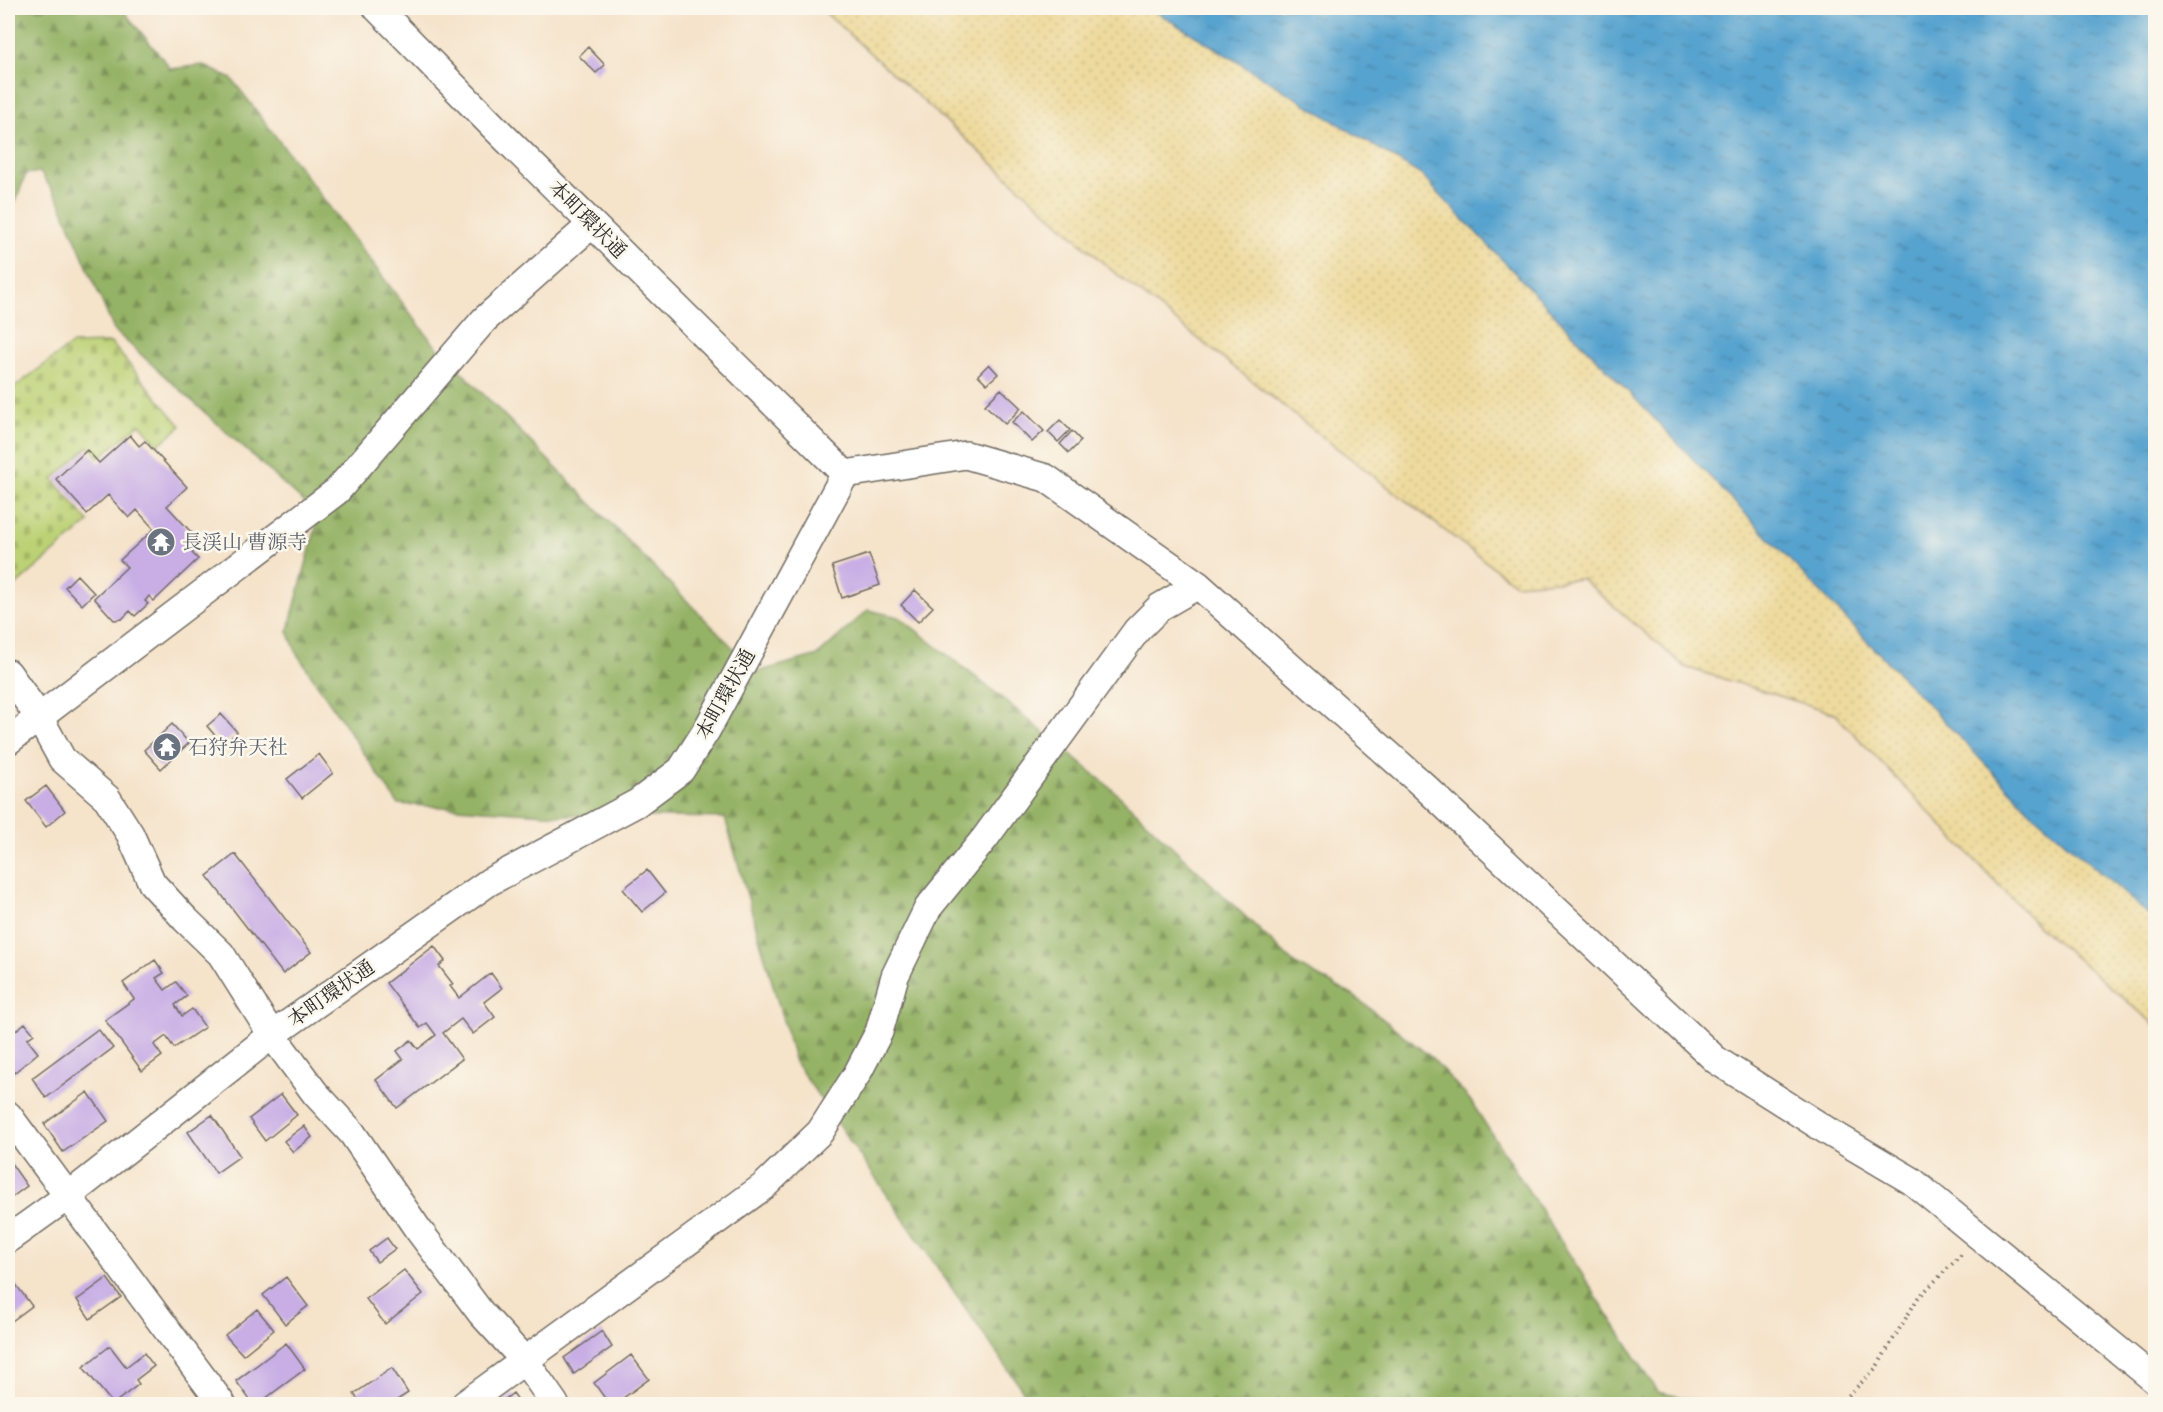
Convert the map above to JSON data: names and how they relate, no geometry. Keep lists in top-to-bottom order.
{
  "streets": {
    "street": ["本町環状通"]
  },
  "places": {
    "temple": ["長渓山 曹源寺", "石狩弁天社"]
  }
}
